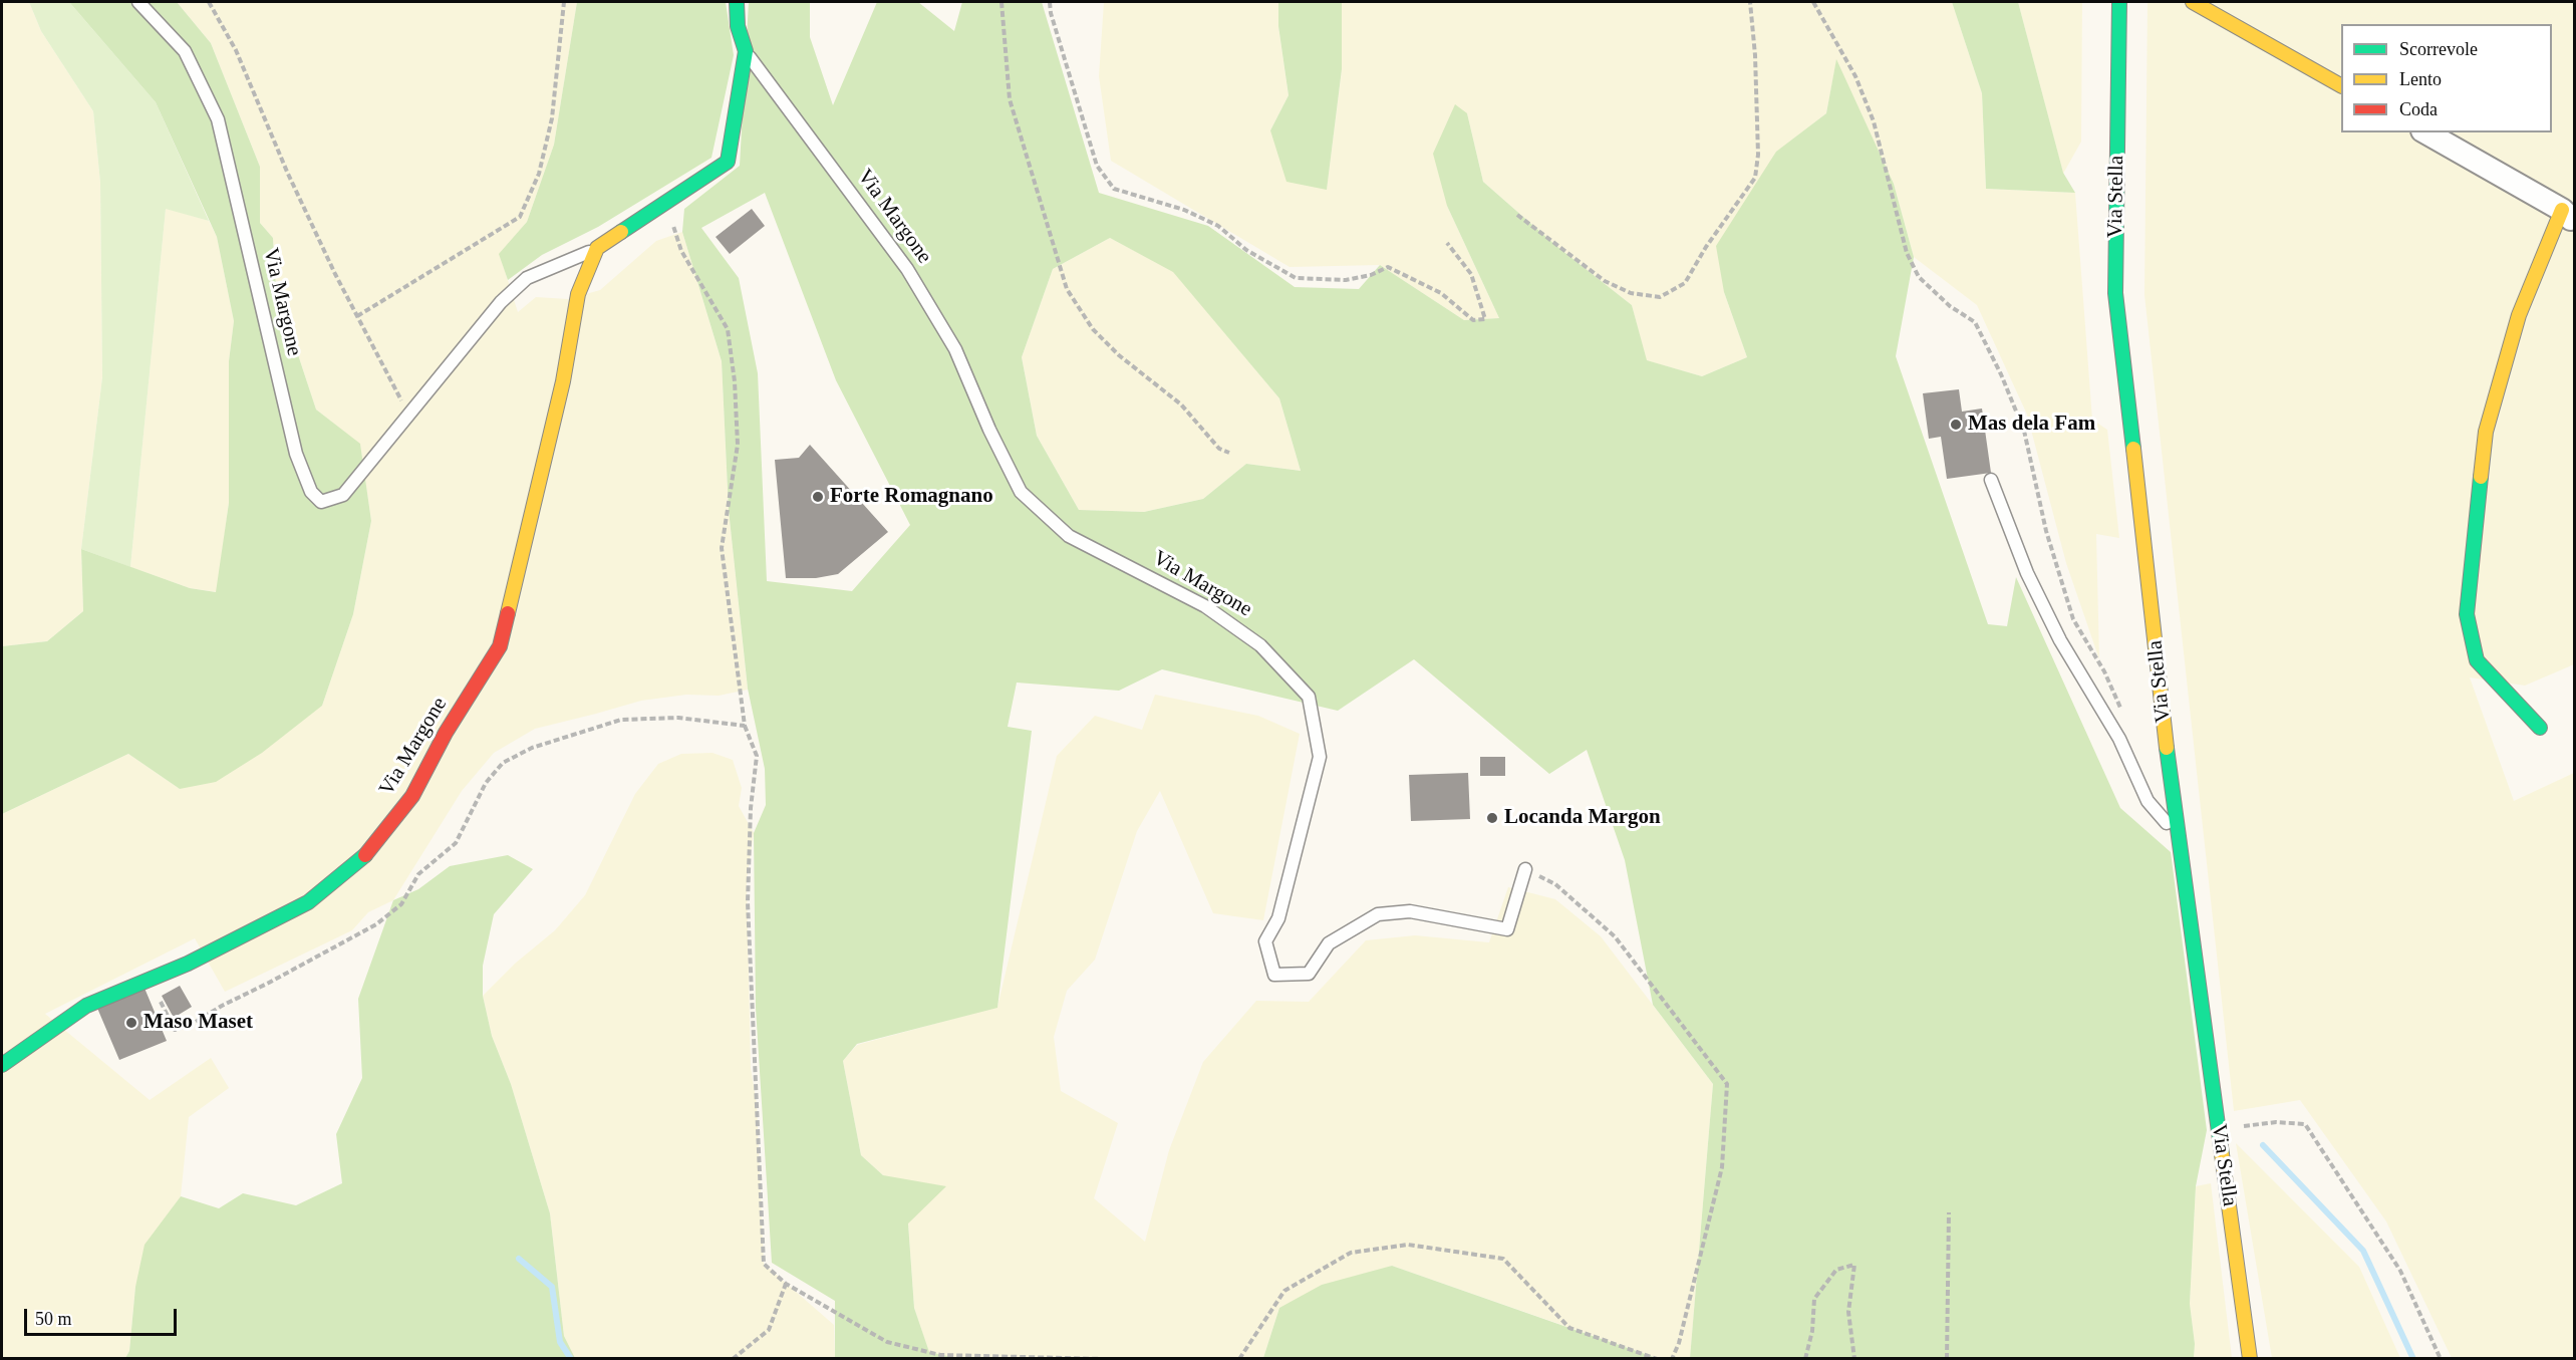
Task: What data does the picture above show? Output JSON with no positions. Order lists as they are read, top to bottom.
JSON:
{
  "streets": {
    "street": ["Via Stella", "Via Margone"]
  },
  "places": [
    "Mas dela Fam",
    "Forte Romagnano",
    "Locanda Margon",
    "Maso Maset"
  ],
  "legend": ["Scorrevole", "Lento", "Coda"],
  "scale_bar": "50 m"
}
